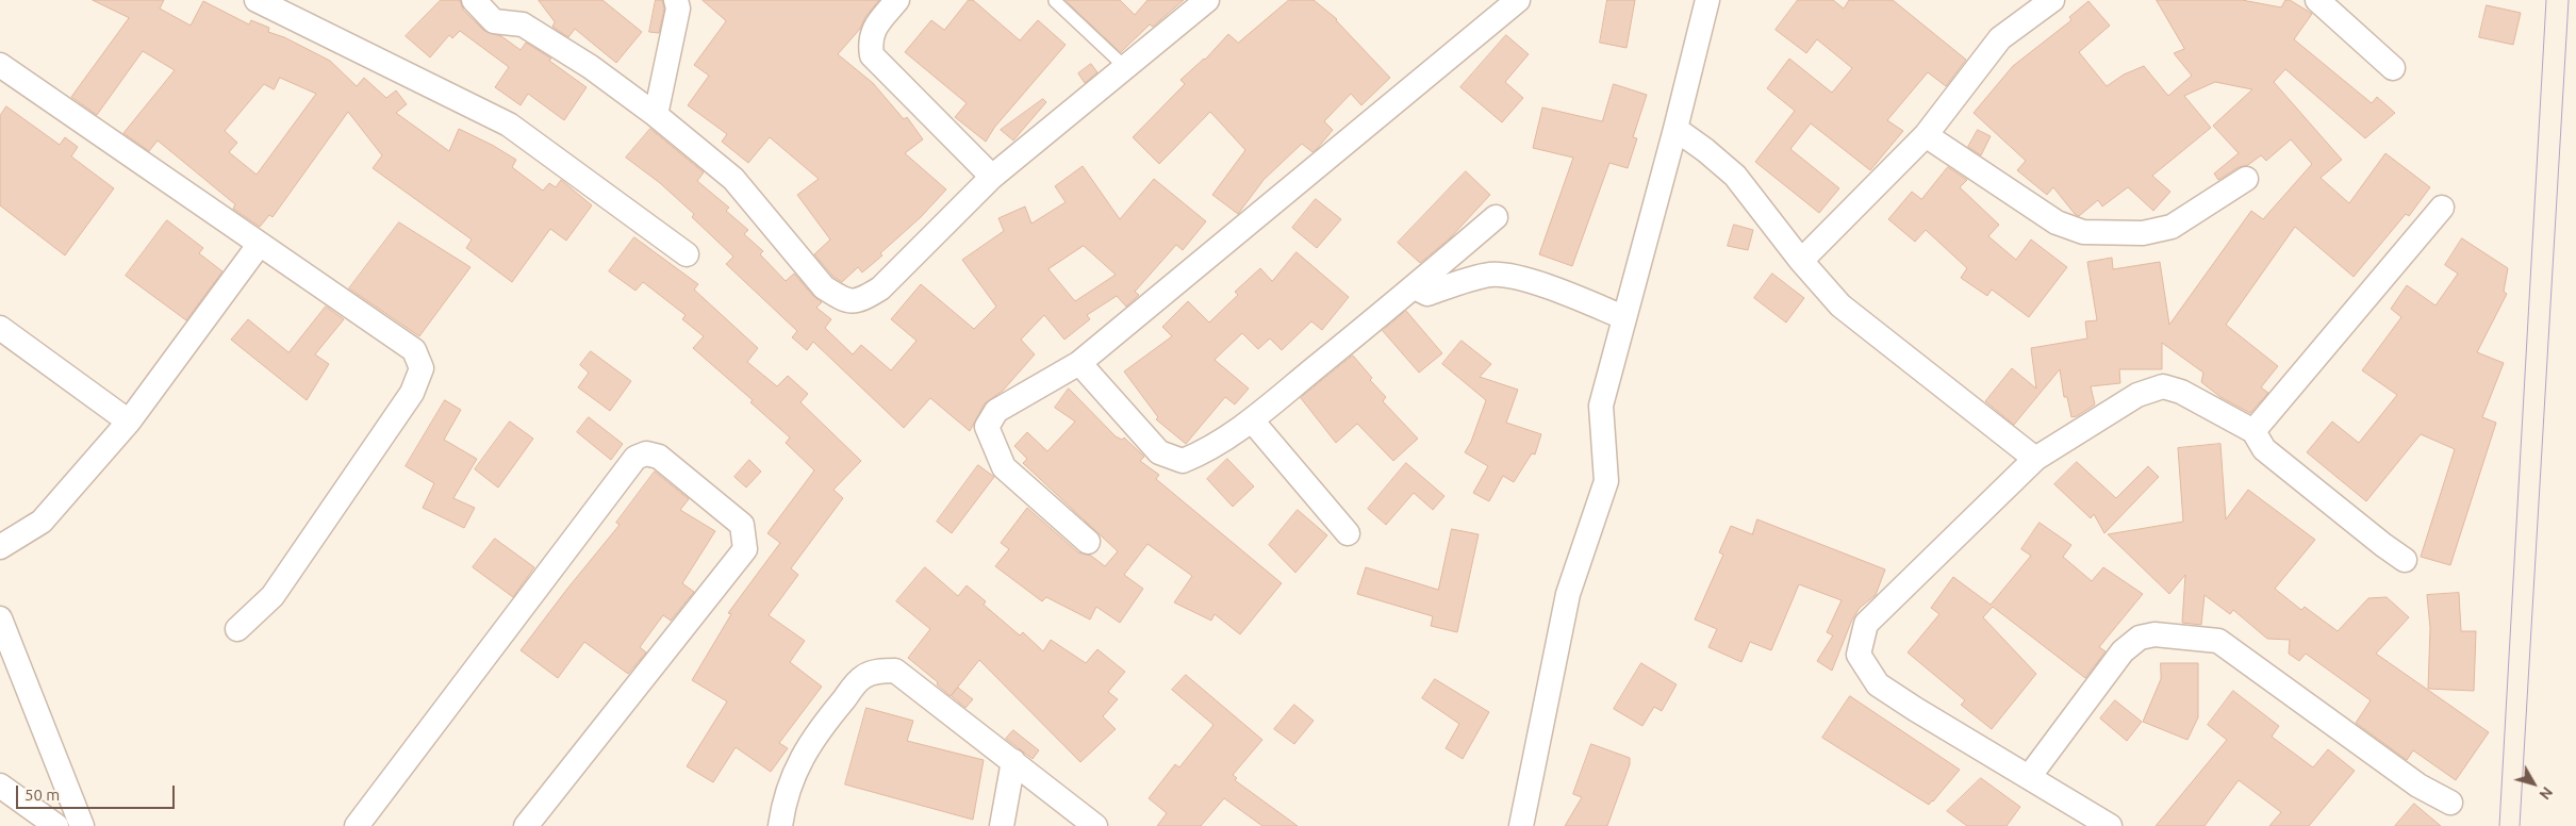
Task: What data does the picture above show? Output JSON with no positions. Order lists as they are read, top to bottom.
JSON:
{
  "scale_bar": "50 m",
  "north": "bottom right"
}
